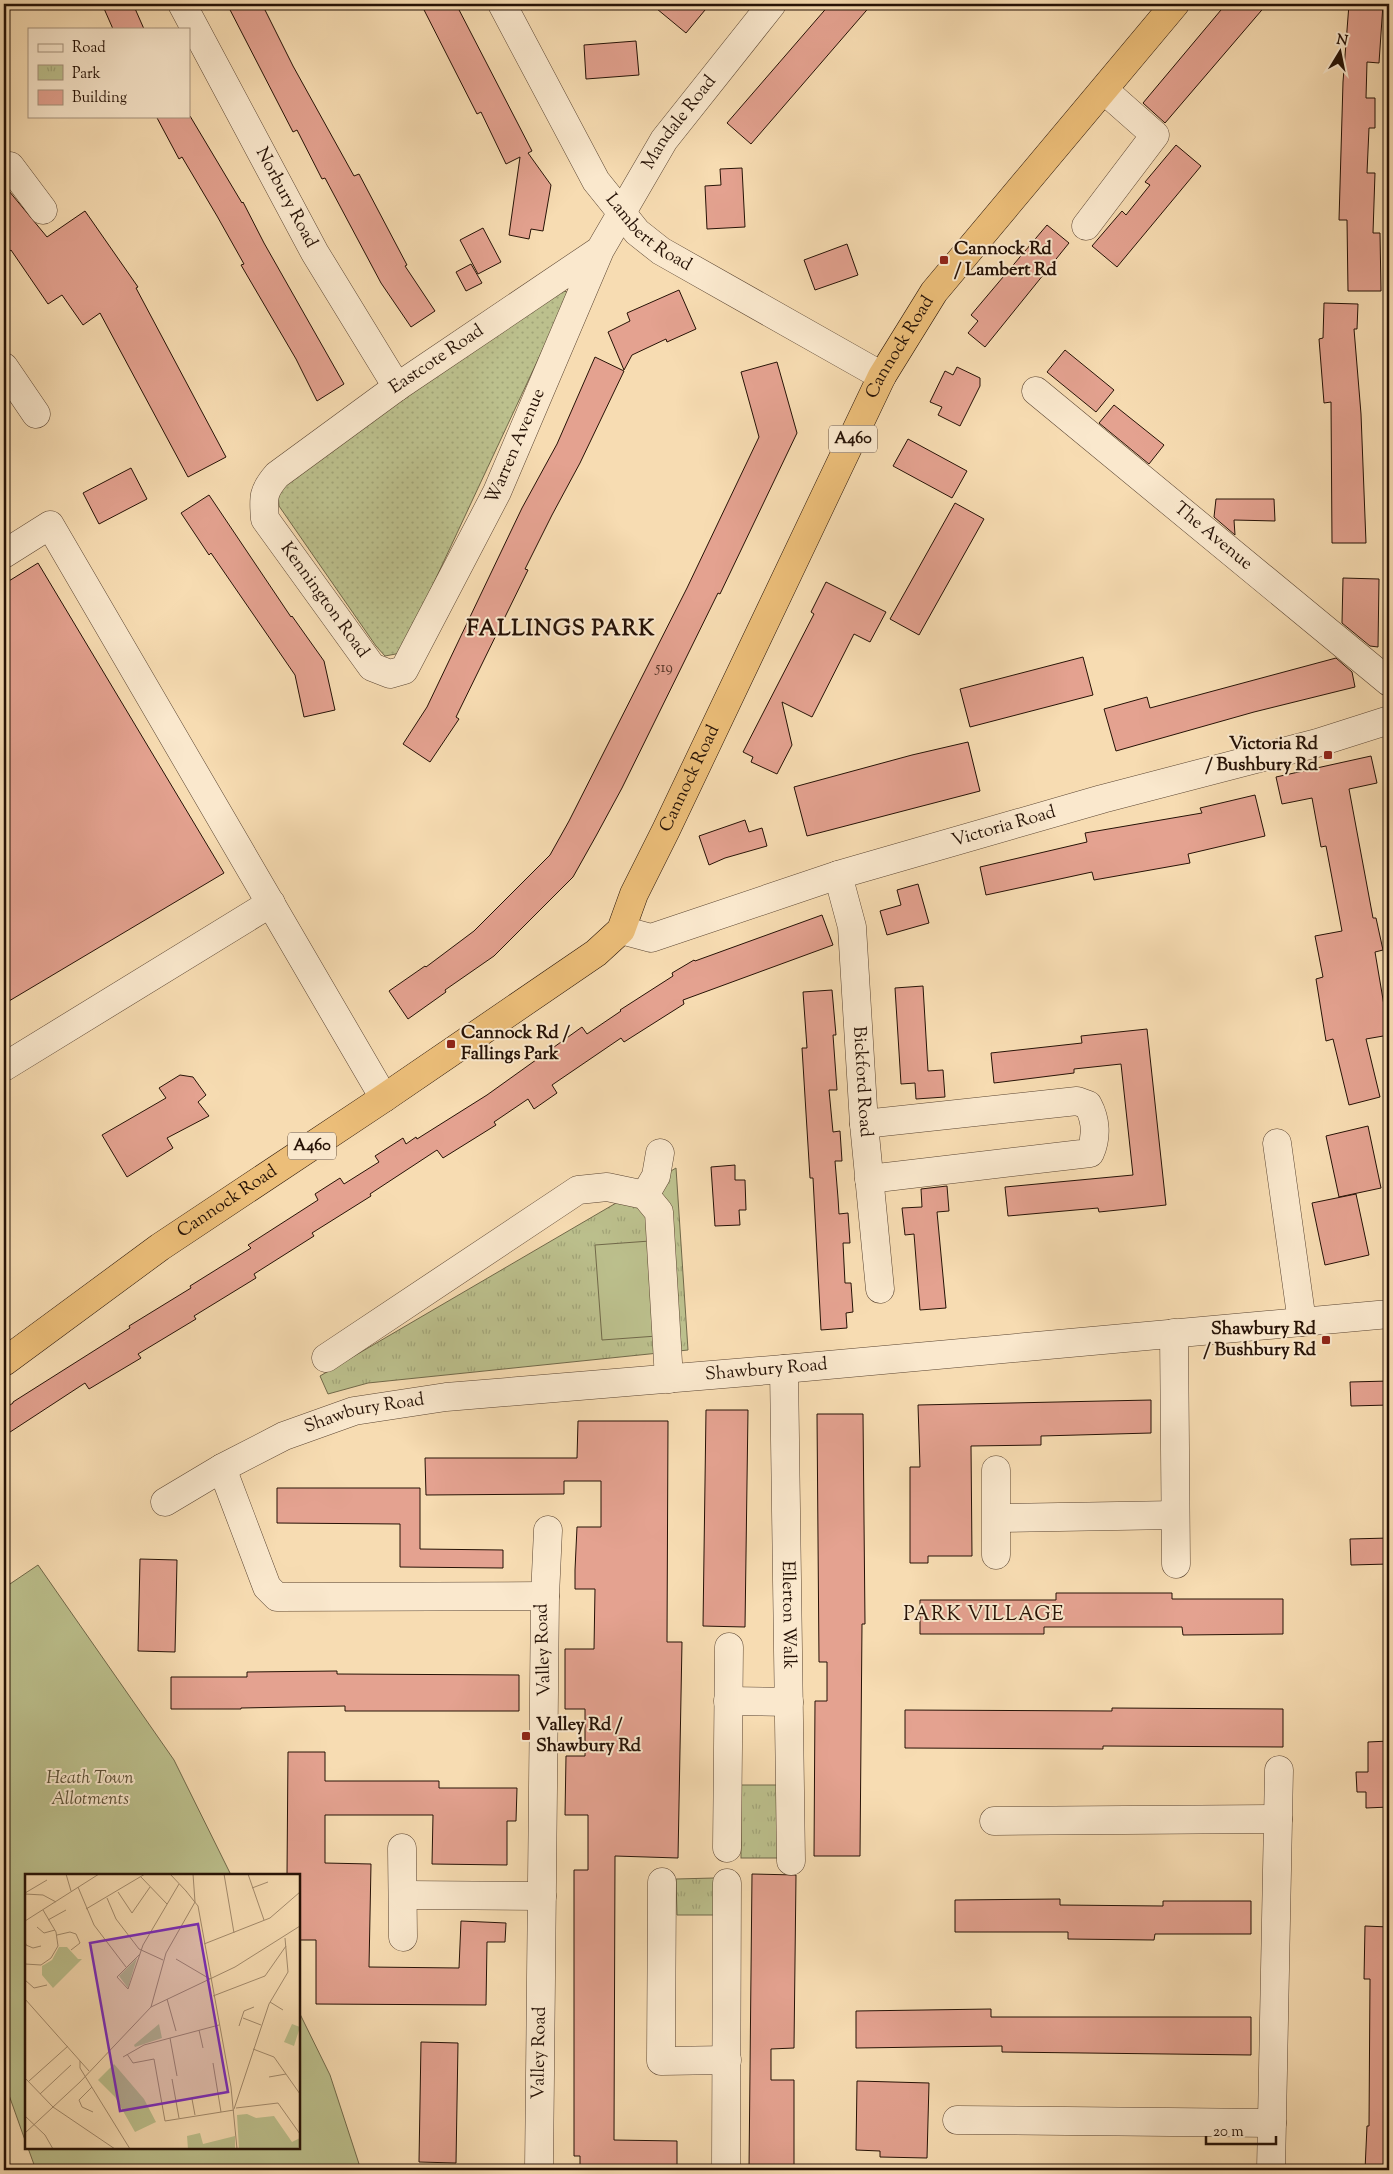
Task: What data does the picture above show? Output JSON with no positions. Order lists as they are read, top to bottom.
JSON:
{
  "streets": {
    "highway": ["Cannock Road", "A460"],
    "street": [
      "Mandale Road",
      "Norbury Road",
      "Lambert Road",
      "Eastcote Road",
      "Warren Avenue",
      "The Avenue",
      "Kennington Road",
      "Victoria Road",
      "Bickford Road",
      "Shawbury Road",
      "Ellerton Walk",
      "Valley Road"
    ]
  },
  "crossings": [
    ["Mandale Road", "Lambert Road"],
    ["Mandale Road", "Eastcote Road"],
    ["Mandale Road", "Warren Avenue"],
    ["Norbury Road", "Eastcote Road"],
    ["Lambert Road", "Cannock Road"],
    ["Cannock Road", "Victoria Road"],
    ["Eastcote Road", "Warren Avenue"],
    ["Eastcote Road", "Kennington Road"],
    ["Warren Avenue", "Kennington Road"],
    ["Victoria Road", "Bickford Road"],
    ["Shawbury Road", "Ellerton Walk"],
    ["Shawbury Road", "Valley Road"]
  ],
  "districts": ["FALLINGS PARK", "PARK VILLAGE"],
  "parks": ["Heath Town Allotments"],
  "places": {
    "transit": [
      "Cannock Rd / Lambert Rd",
      "Victoria Rd / Bushbury Rd",
      "Cannock Rd / Fallings Park",
      "Shawbury Rd / Bushbury Rd",
      "Valley Rd / Shawbury Rd"
    ]
  },
  "house_numbers": ["519"],
  "legend": ["Road", "Park", "Building"],
  "scale_bar": "20 m",
  "north": "top"
}
